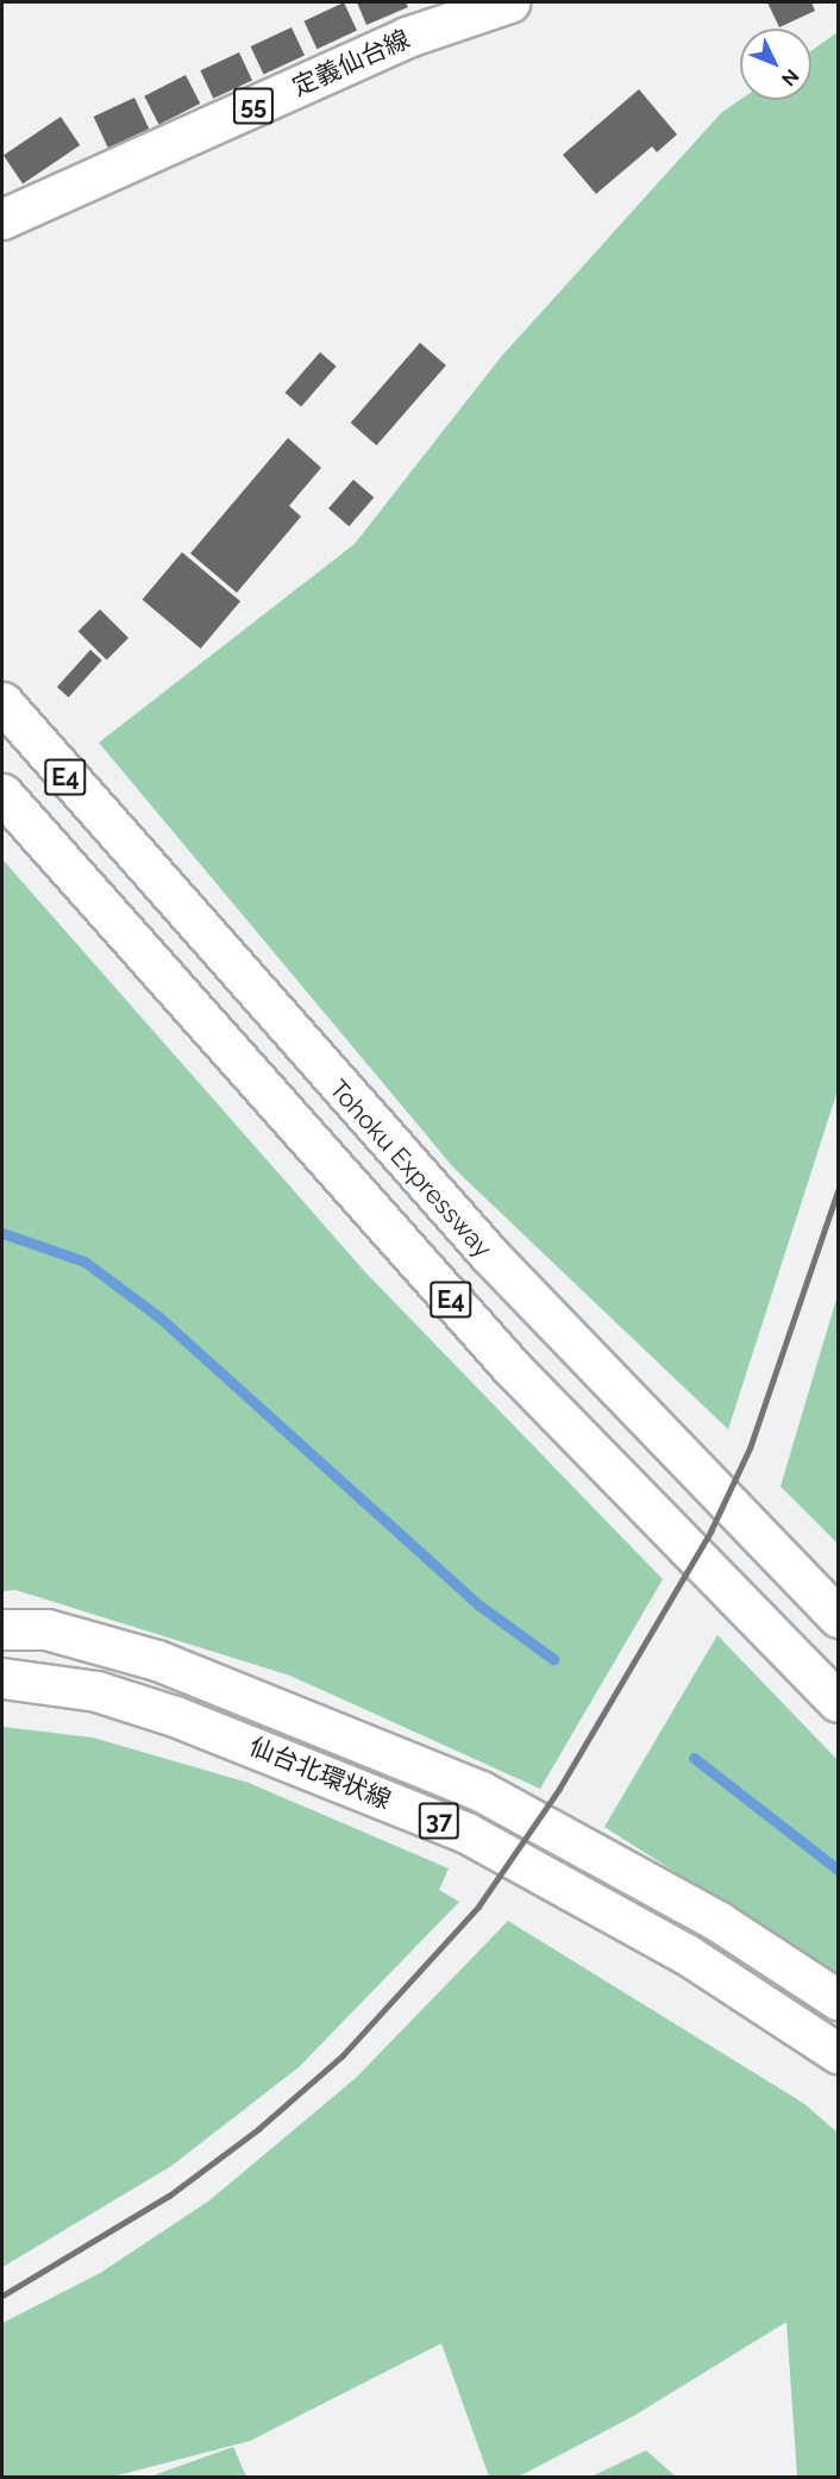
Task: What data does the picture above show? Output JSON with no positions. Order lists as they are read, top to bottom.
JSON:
{
  "streets": {
    "main road": [
      "定義仙台線",
      "55",
      "E4",
      "Tohoku Expressway",
      "仙台北環状線",
      "37"
    ]
  },
  "north": "bottom right"
}
